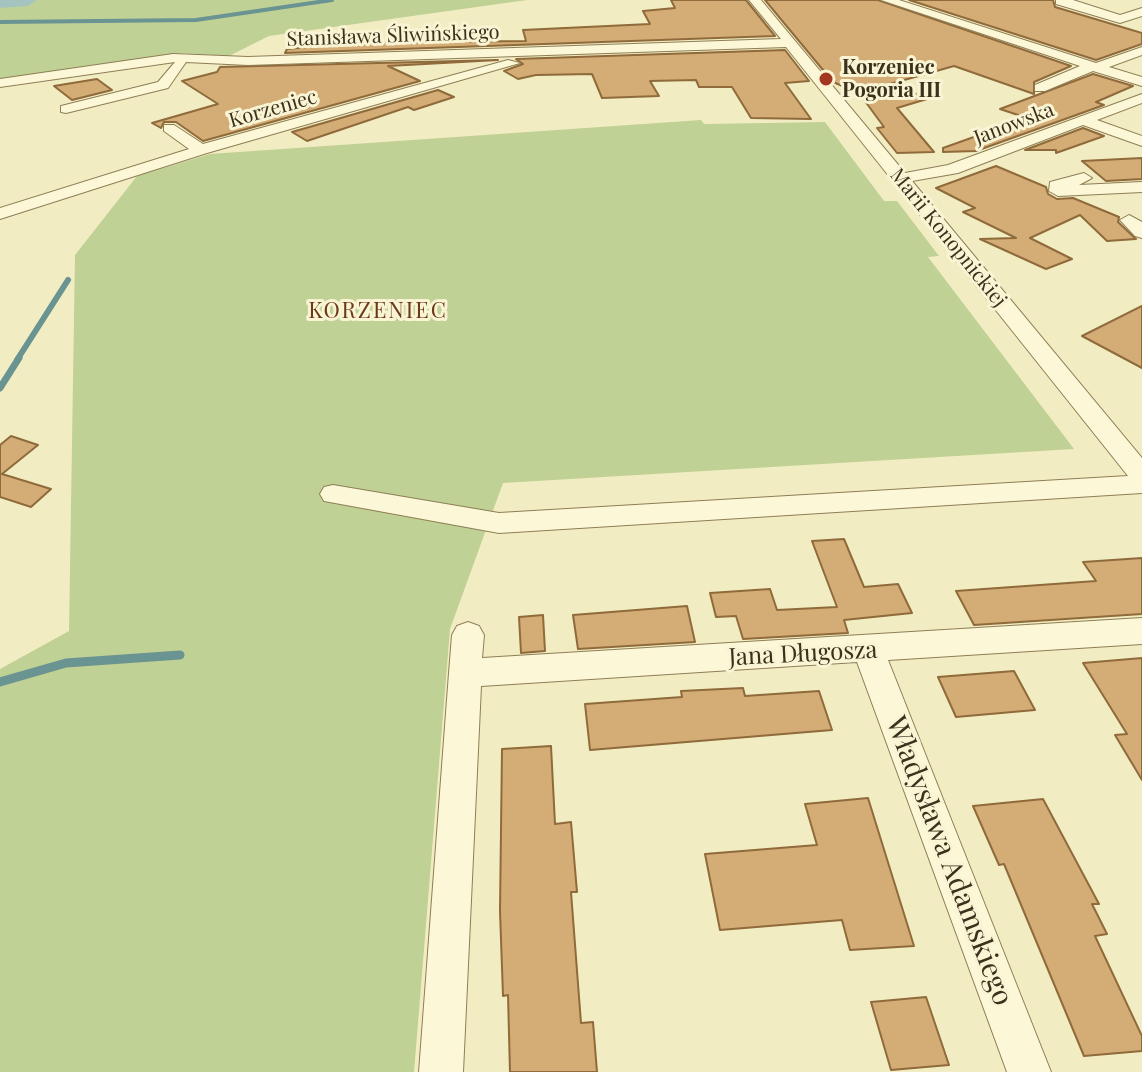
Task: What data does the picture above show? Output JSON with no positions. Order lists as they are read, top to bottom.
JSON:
{
  "streets": {
    "street": [
      "Stanisława Śliwińskiego",
      "Korzeniec",
      "Janowska",
      "Marii Konopnickiej",
      "Jana Długosza",
      "Władysława Adamskiego"
    ]
  },
  "crossings": [
    ["Stanisława Śliwińskiego", "Korzeniec"],
    ["Stanisława Śliwińskiego", "Marii Konopnickiej"],
    ["Janowska", "Marii Konopnickiej"],
    ["Jana Długosza", "Władysława Adamskiego"]
  ],
  "districts": ["KORZENIEC"],
  "places": ["Korzeniec Pogoria III"]
}
